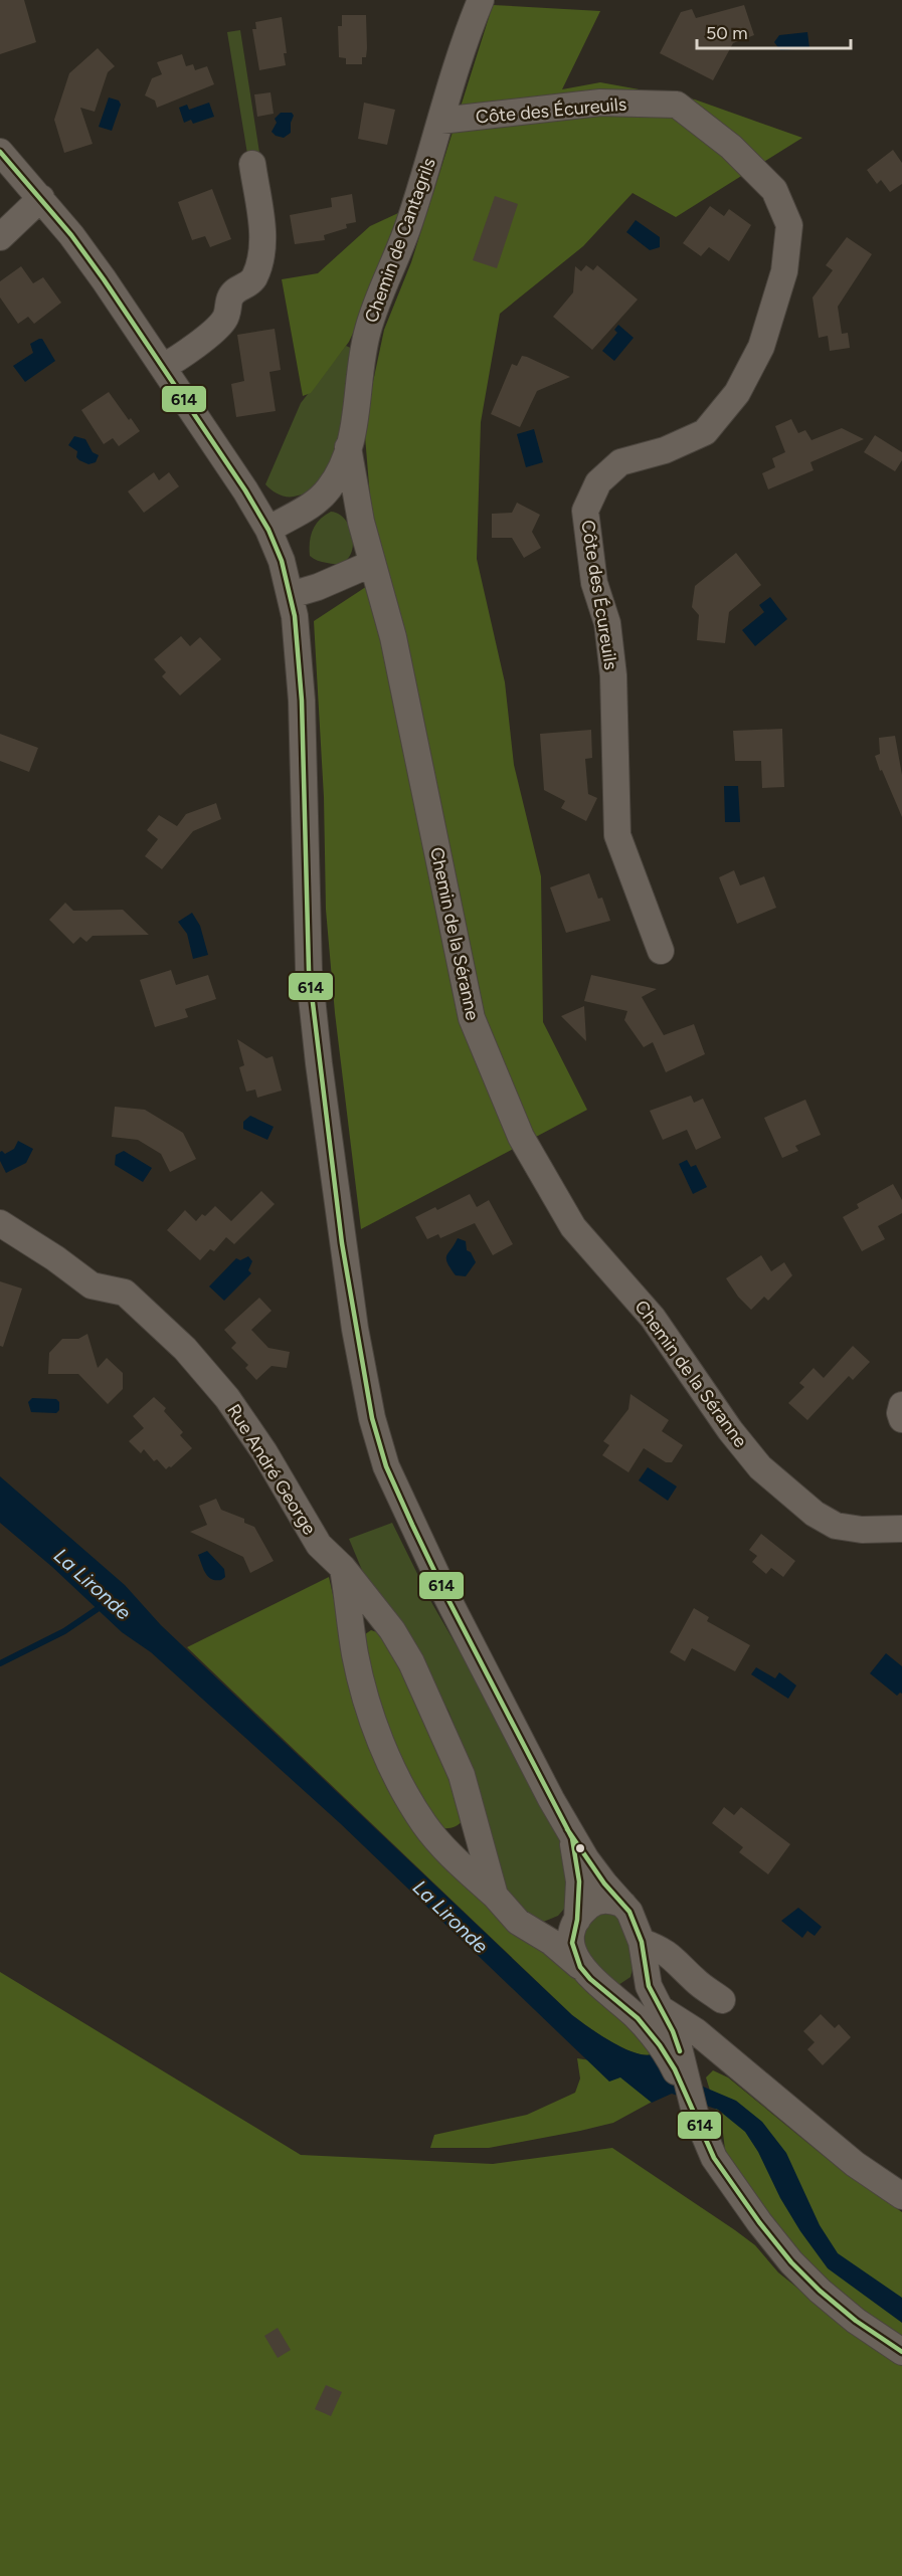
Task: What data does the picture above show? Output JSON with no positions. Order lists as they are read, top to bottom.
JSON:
{
  "streets": {
    "street": [
      "Côte des Écureuils",
      "Chemin de Cantagrils",
      "Chemin de la Séranne",
      "Rue André George"
    ]
  },
  "crossings": [
    ["Côte des Écureuils", "Chemin de Cantagrils"],
    ["Chemin de Cantagrils", "Chemin de la Séranne"]
  ],
  "water": ["La Lironde"],
  "lines": ["transit line 614"],
  "scale_bar": "50 m"
}
